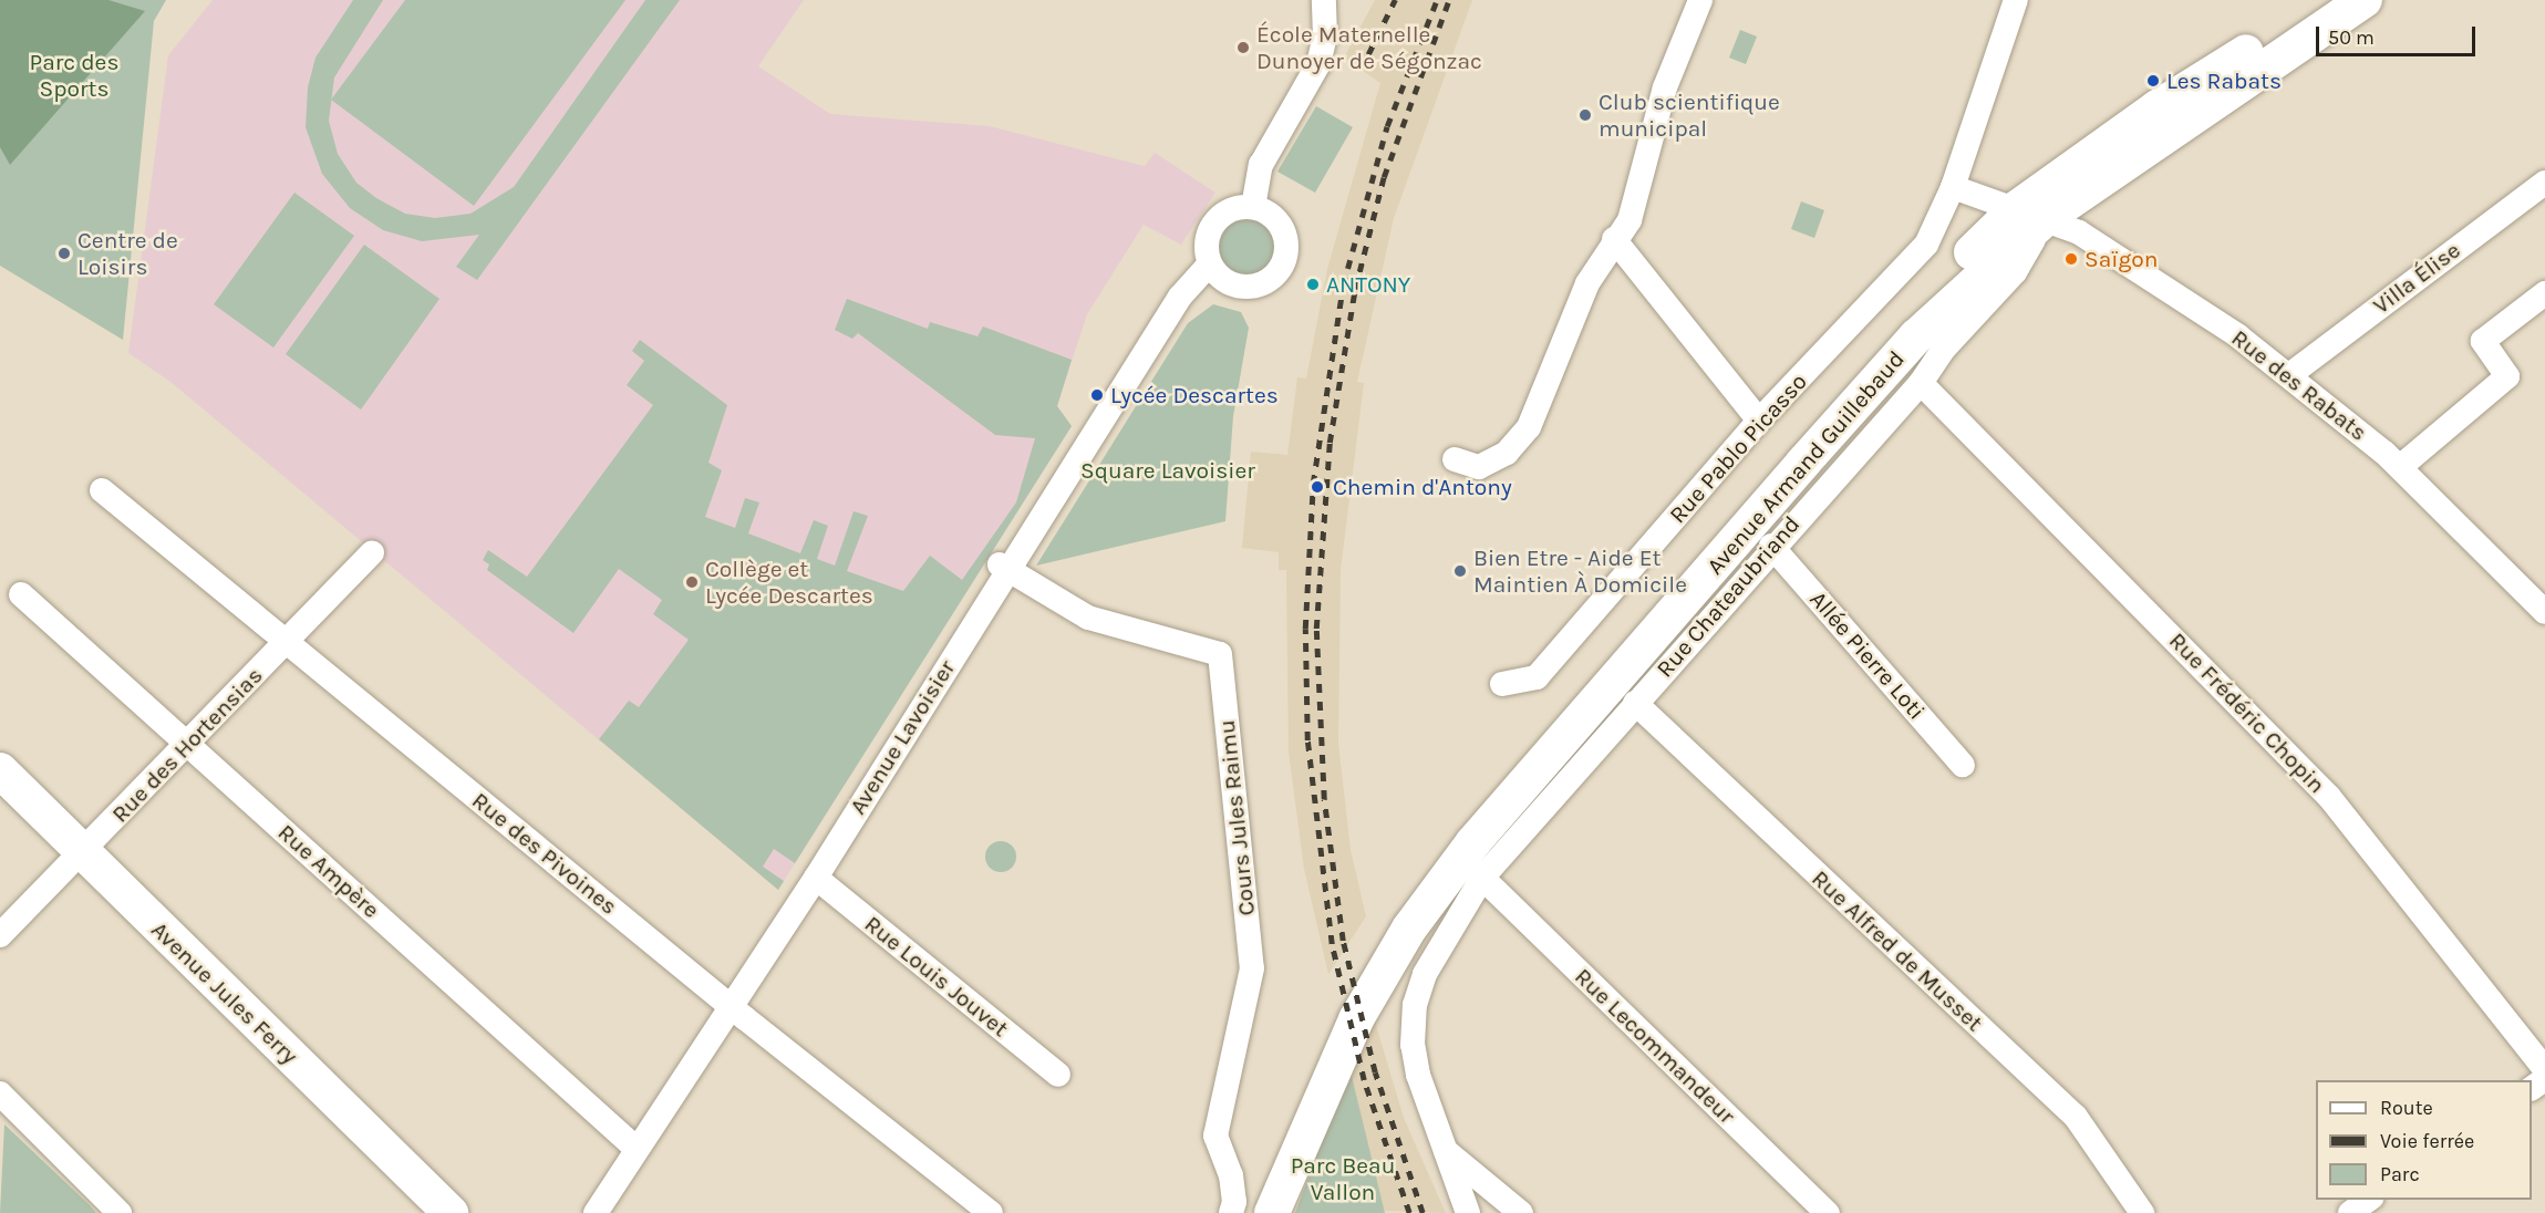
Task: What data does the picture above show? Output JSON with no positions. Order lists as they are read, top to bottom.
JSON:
{
  "streets": {
    "street": [
      "Villa Élise",
      "Rue des Rabats",
      "Rue Pablo Picasso",
      "Avenue Armand Guillebaud",
      "Rue Chateaubriand",
      "Allée Pierre Loti",
      "Rue Frédéric Chopin",
      "Avenue Lavoisier",
      "Rue des Hortensias",
      "Cours Jules Raimu",
      "Rue des Pivoines",
      "Rue Ampère",
      "Rue Alfred de Musset",
      "Rue Louis Jouvet",
      "Avenue Jules Ferry",
      "Rue Lecommandeur"
    ]
  },
  "crossings": [
    ["Villa Élise", "Rue des Rabats"],
    ["Rue des Rabats", "Rue Pablo Picasso"],
    ["Rue des Rabats", "Avenue Armand Guillebaud"],
    ["Rue des Rabats", "Rue Chateaubriand"],
    ["Avenue Armand Guillebaud", "Rue Chateaubriand"],
    ["Rue Chateaubriand", "Allée Pierre Loti"],
    ["Rue Chateaubriand", "Rue Frédéric Chopin"],
    ["Rue Chateaubriand", "Rue Alfred de Musset"],
    ["Rue Chateaubriand", "Rue Lecommandeur"],
    ["Avenue Lavoisier", "Cours Jules Raimu"],
    ["Avenue Lavoisier", "Rue des Pivoines"],
    ["Avenue Lavoisier", "Rue Ampère"],
    ["Avenue Lavoisier", "Rue Louis Jouvet"],
    ["Rue des Hortensias", "Rue des Pivoines"],
    ["Rue des Hortensias", "Rue Ampère"],
    ["Rue des Hortensias", "Avenue Jules Ferry"]
  ],
  "parks": ["Parc des Sports", "Square Lavoisier", "Parc Beau Vallon"],
  "places": [
    "École Maternelle Dunoyer de Ségonzac",
    "Les Rabats",
    "Club scientifique municipal",
    "Centre de Loisirs",
    "Saïgon",
    "ANTONY",
    "Lycée Descartes",
    "Chemin d'Antony",
    "Bien Etre - Aide Et Maintien À Domicile",
    "Collège et Lycée Descartes"
  ],
  "legend": ["Route", "Voie ferrée", "Parc"],
  "scale_bar": "50 m"
}
